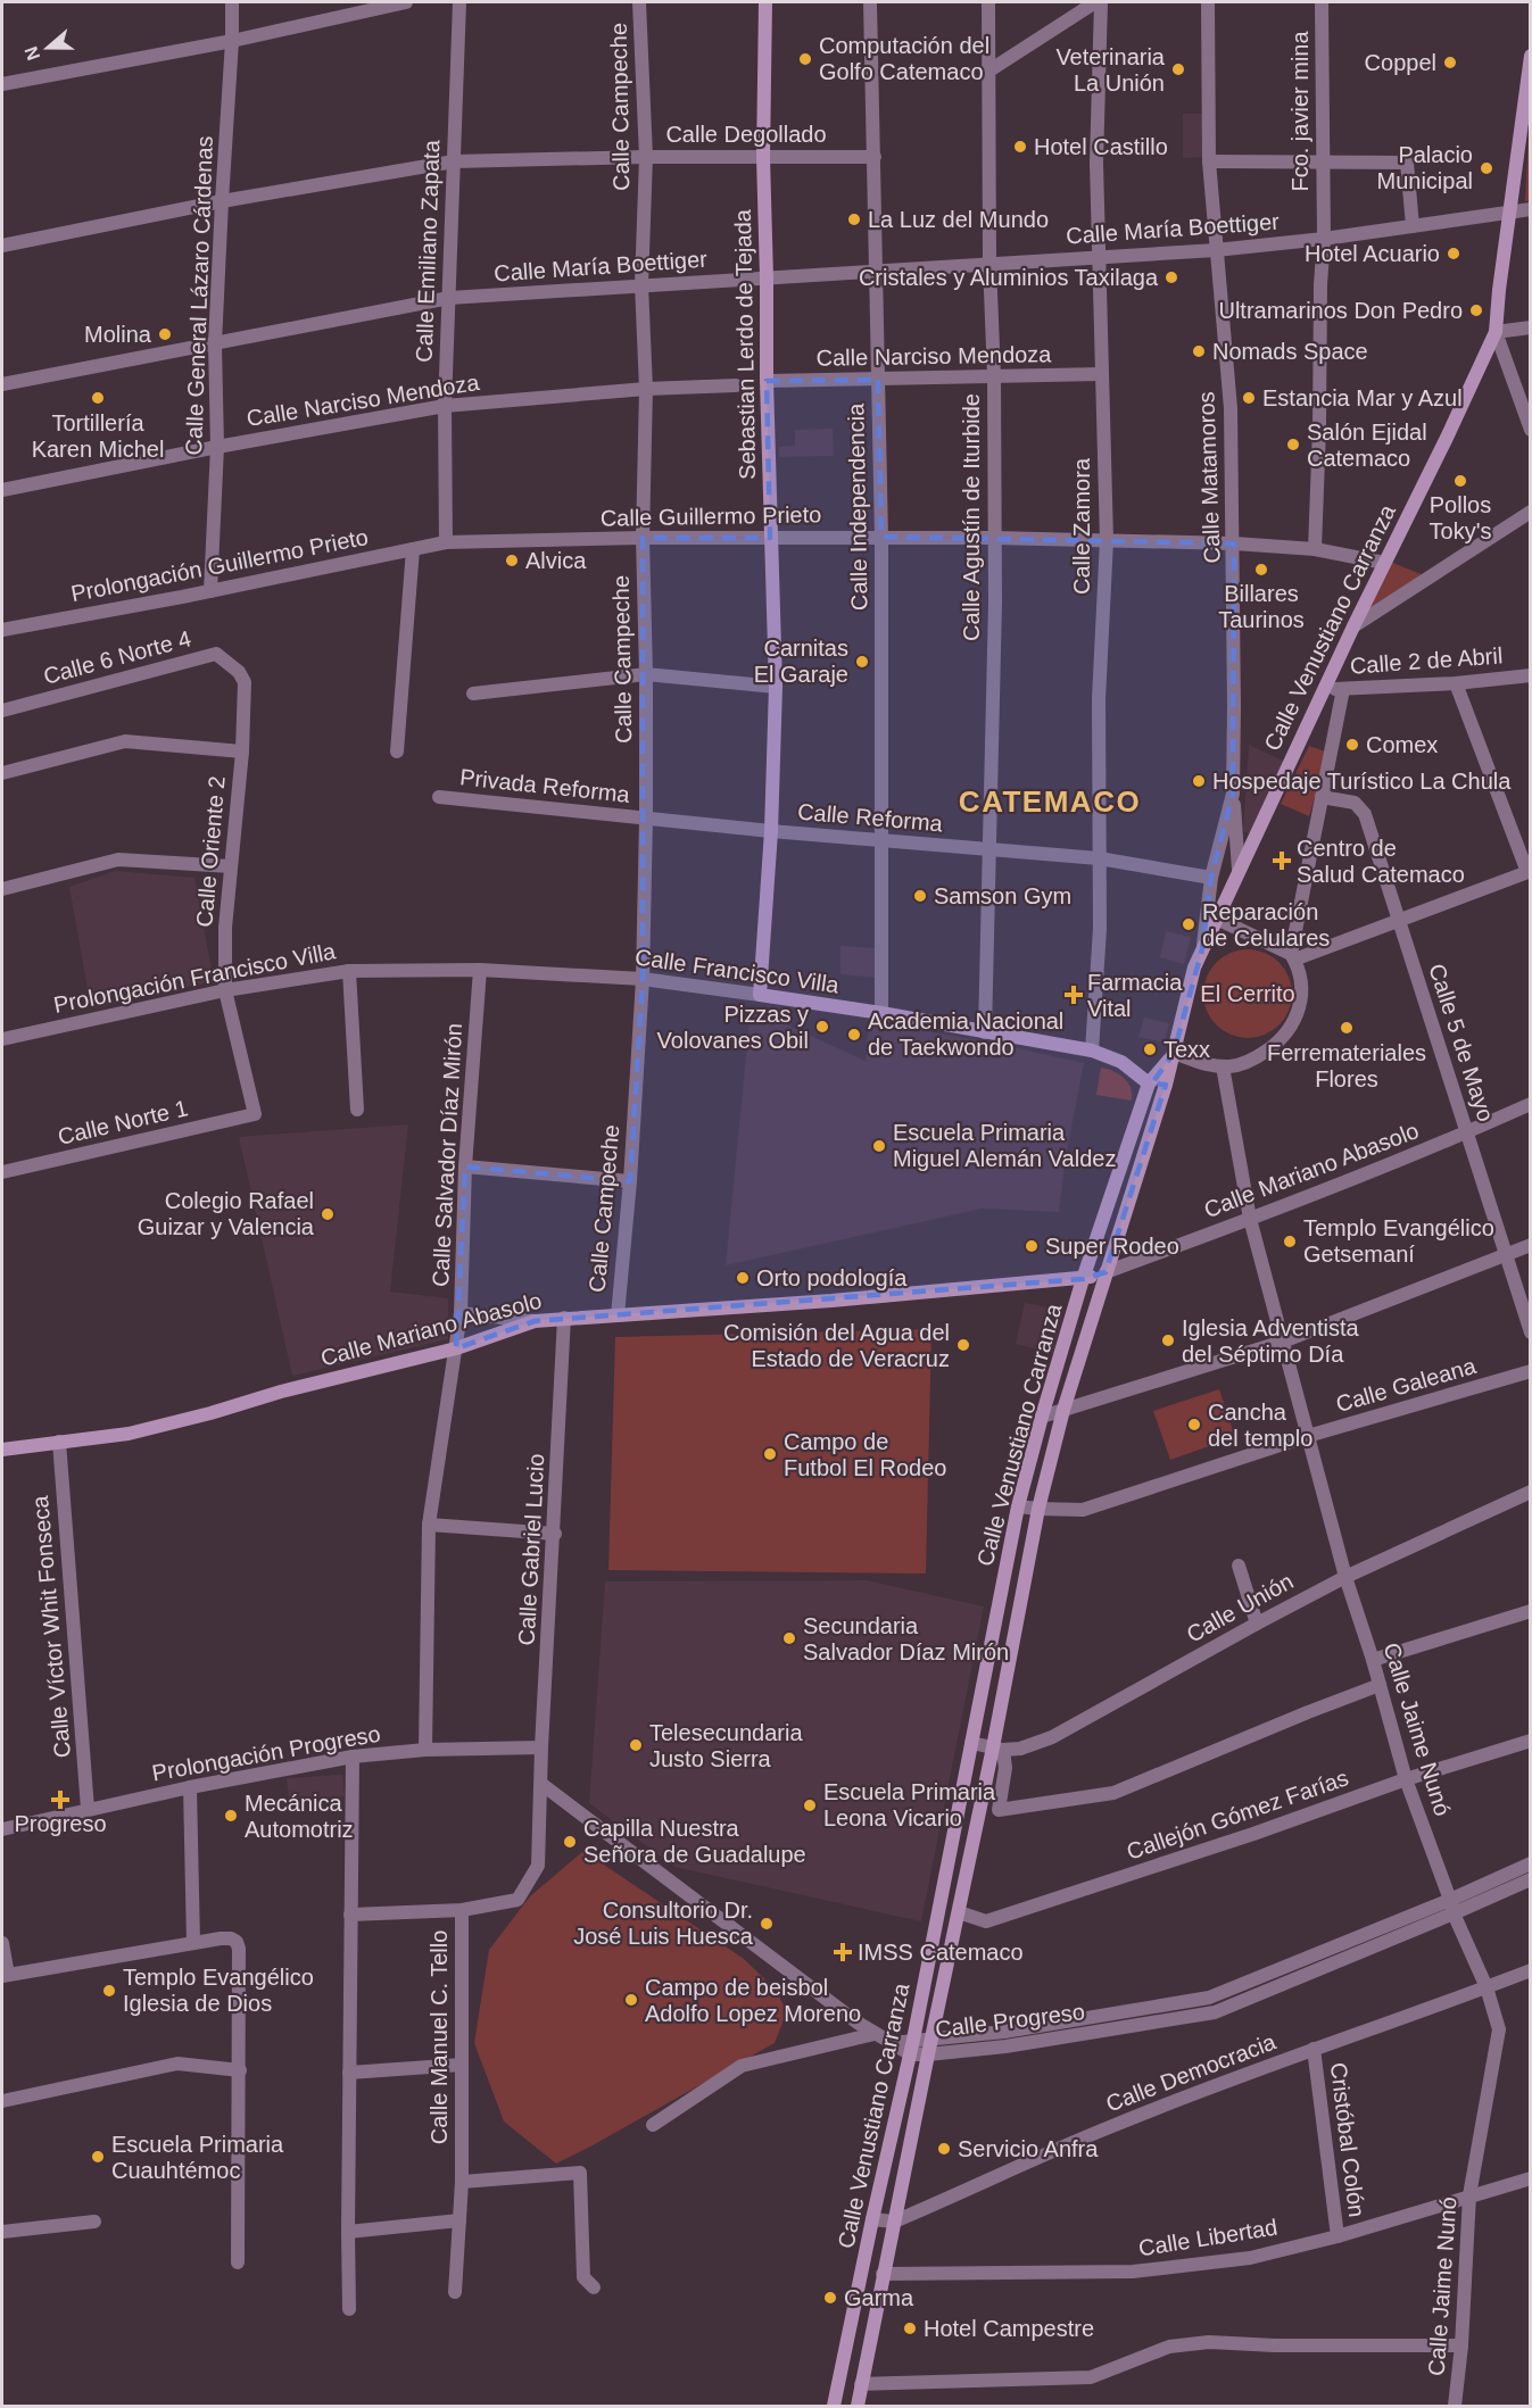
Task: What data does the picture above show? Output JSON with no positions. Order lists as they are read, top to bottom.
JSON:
{
  "streets": {
    "main road": [
      "Sebastian Lerdo de Tejada",
      "Calle Venustiano Carranza",
      "Calle Francisco Villa",
      "Calle Mariano Abasolo"
    ],
    "street": [
      "Calle Campeche",
      "Fco. javier mina",
      "Calle Degollado",
      "Calle María Boettiger",
      "Calle Emiliano Zapata",
      "Calle General Lázaro Cárdenas",
      "Calle Narciso Mendoza",
      "Calle Matamoros",
      "Calle Independencia",
      "Calle Guillermo Prieto",
      "Calle Agustín de Iturbide",
      "Calle Zamora",
      "Prolongación Guillermo Prieto",
      "Calle 6 Norte 4",
      "Calle 2 de Abril",
      "Privada Reforma",
      "Calle Reforma",
      "Calle Oriente 2",
      "Prolongación Francisco Villa",
      "Calle 5 de Mayo",
      "Calle Norte 1",
      "Calle Salvador Díaz Mirón",
      "Calle Galeana",
      "Calle Gabriel Lucio",
      "Calle Unión",
      "Calle Víctor Whit Fonseca",
      "Calle Jaime Nunó",
      "Prolongación Progreso",
      "Callejón Gómez Farías",
      "Calle Progreso",
      "Calle Manuel C. Tello",
      "Calle Democracia",
      "Cristóbal Colón",
      "Calle Libertad"
    ]
  },
  "crossings": [
    ["Calle Campeche", "Calle Degollado"],
    ["Calle Campeche", "Calle María Boettiger"],
    ["Calle Campeche", "Calle Narciso Mendoza"],
    ["Calle Campeche", "Calle Guillermo Prieto"],
    ["Calle Campeche", "Privada Reforma"],
    ["Calle Campeche", "Calle Reforma"],
    ["Calle Campeche", "Calle Francisco Villa"],
    ["Calle Campeche", "Calle Mariano Abasolo"],
    ["Fco. javier mina", "Calle María Boettiger"],
    ["Fco. javier mina", "Calle Guillermo Prieto"],
    ["Calle Degollado", "Calle Emiliano Zapata"],
    ["Calle Degollado", "Calle General Lázaro Cárdenas"],
    ["Calle Degollado", "Sebastian Lerdo de Tejada"],
    ["Calle Degollado", "Calle Independencia"],
    ["Calle María Boettiger", "Calle Emiliano Zapata"],
    ["Calle María Boettiger", "Calle General Lázaro Cárdenas"],
    ["Calle María Boettiger", "Sebastian Lerdo de Tejada"],
    ["Calle María Boettiger", "Calle Matamoros"],
    ["Calle María Boettiger", "Calle Independencia"],
    ["Calle María Boettiger", "Calle Agustín de Iturbide"],
    ["Calle María Boettiger", "Calle Zamora"],
    ["Calle María Boettiger", "Calle Venustiano Carranza"],
    ["Calle Emiliano Zapata", "Calle Narciso Mendoza"],
    ["Calle Emiliano Zapata", "Calle Guillermo Prieto"],
    ["Calle Emiliano Zapata", "Prolongación Guillermo Prieto"],
    ["Calle General Lázaro Cárdenas", "Calle Narciso Mendoza"],
    ["Calle General Lázaro Cárdenas", "Prolongación Guillermo Prieto"],
    ["Sebastian Lerdo de Tejada", "Calle Narciso Mendoza"],
    ["Sebastian Lerdo de Tejada", "Calle Guillermo Prieto"],
    ["Calle Narciso Mendoza", "Calle Independencia"],
    ["Calle Narciso Mendoza", "Calle Agustín de Iturbide"],
    ["Calle Narciso Mendoza", "Calle Zamora"],
    ["Calle Matamoros", "Calle Guillermo Prieto"],
    ["Calle Matamoros", "Calle Venustiano Carranza"],
    ["Calle Matamoros", "Calle Reforma"],
    ["Calle Independencia", "Calle Guillermo Prieto"],
    ["Calle Independencia", "Calle Reforma"],
    ["Calle Independencia", "Calle Francisco Villa"],
    ["Calle Guillermo Prieto", "Calle Agustín de Iturbide"],
    ["Calle Guillermo Prieto", "Calle Zamora"],
    ["Calle Guillermo Prieto", "Prolongación Guillermo Prieto"],
    ["Calle Guillermo Prieto", "Calle Venustiano Carranza"],
    ["Calle Agustín de Iturbide", "Calle Reforma"],
    ["Calle Agustín de Iturbide", "Calle Francisco Villa"],
    ["Calle Zamora", "Calle Reforma"],
    ["Calle Zamora", "Calle Francisco Villa"],
    ["Calle Venustiano Carranza", "Calle 2 de Abril"],
    ["Calle Venustiano Carranza", "Calle Francisco Villa"],
    ["Calle Venustiano Carranza", "Calle Mariano Abasolo"],
    ["Calle Venustiano Carranza", "Calle Galeana"],
    ["Calle Venustiano Carranza", "Calle Unión"],
    ["Calle Venustiano Carranza", "Callejón Gómez Farías"],
    ["Calle Venustiano Carranza", "Calle Progreso"],
    ["Calle Venustiano Carranza", "Calle Democracia"],
    ["Calle Venustiano Carranza", "Calle Libertad"],
    ["Calle 6 Norte 4", "Calle Oriente 2"],
    ["Privada Reforma", "Calle Reforma"],
    ["Calle Oriente 2", "Prolongación Francisco Villa"],
    ["Calle Oriente 2", "Calle Norte 1"],
    ["Calle Francisco Villa", "Prolongación Francisco Villa"],
    ["Calle Francisco Villa", "Calle Salvador Díaz Mirón"],
    ["Prolongación Francisco Villa", "Calle Salvador Díaz Mirón"],
    ["Calle 5 de Mayo", "Calle Mariano Abasolo"],
    ["Calle Salvador Díaz Mirón", "Calle Mariano Abasolo"],
    ["Calle Salvador Díaz Mirón", "Prolongación Progreso"],
    ["Calle Mariano Abasolo", "Calle Gabriel Lucio"],
    ["Calle Mariano Abasolo", "Calle Víctor Whit Fonseca"],
    ["Calle Mariano Abasolo", "Calle Jaime Nunó"],
    ["Calle Galeana", "Calle Jaime Nunó"],
    ["Calle Gabriel Lucio", "Prolongación Progreso"],
    ["Calle Gabriel Lucio", "Calle Manuel C. Tello"],
    ["Calle Unión", "Calle Jaime Nunó"],
    ["Calle Víctor Whit Fonseca", "Prolongación Progreso"],
    ["Calle Jaime Nunó", "Callejón Gómez Farías"],
    ["Calle Jaime Nunó", "Calle Progreso"],
    ["Calle Jaime Nunó", "Calle Democracia"],
    ["Calle Jaime Nunó", "Calle Libertad"],
    ["Calle Democracia", "Cristóbal Colón"],
    ["Cristóbal Colón", "Calle Libertad"]
  ],
  "districts": ["CATEMACO"],
  "parks": ["El Cerrito"],
  "places": {
    "other": [
      "Computación del Golfo Catemaco",
      "Coppel",
      "Veterinaria La Unión",
      "Hotel Castillo",
      "Palacio Municipal",
      "La Luz del Mundo",
      "Hotel Acuario",
      "Cristales y Aluminios Taxilaga",
      "Ultramarinos Don Pedro",
      "Molina",
      "Nomads Space",
      "Tortillería Karen Michel",
      "Estancia Mar y Azul",
      "Salón Ejidal Catemaco",
      "Pollos Toky's",
      "Alvica",
      "Billares Taurinos",
      "Carnitas El Garaje",
      "Comex",
      "Hospedaje Turístico La Chula",
      "Samson Gym",
      "Reparación de Celulares",
      "Pizzas y Volovanes Obil",
      "Ferremateriales Flores",
      "Academia Nacional de Taekwondo",
      "Texx",
      "Escuela Primaria Miguel Alemán Valdez",
      "Colegio Rafael Guizar y Valencia",
      "Templo Evangélico Getsemaní",
      "Super Rodeo",
      "Orto podología",
      "Iglesia Adventista del Séptimo Día",
      "Comisión del Agua del Estado de Veracruz",
      "Cancha del templo",
      "Campo de Futbol El Rodeo",
      "Secundaria Salvador Díaz Mirón",
      "Telesecundaria Justo Sierra",
      "Escuela Primaria Leona Vicario",
      "Mecánica Automotriz",
      "Capilla Nuestra Señora de Guadalupe",
      "Consultorio Dr. José Luis Huesca",
      "Templo Evangélico Iglesia de Dios",
      "Campo de beisbol Adolfo Lopez Moreno",
      "Servicio Anfra",
      "Escuela Primaria Cuauhtémoc",
      "Garma",
      "Hotel Campestre"
    ],
    "health": [
      "Centro de Salud Catemaco",
      "Farmacia Vital",
      "Progreso",
      "IMSS Catemaco"
    ]
  },
  "north": "left"
}
